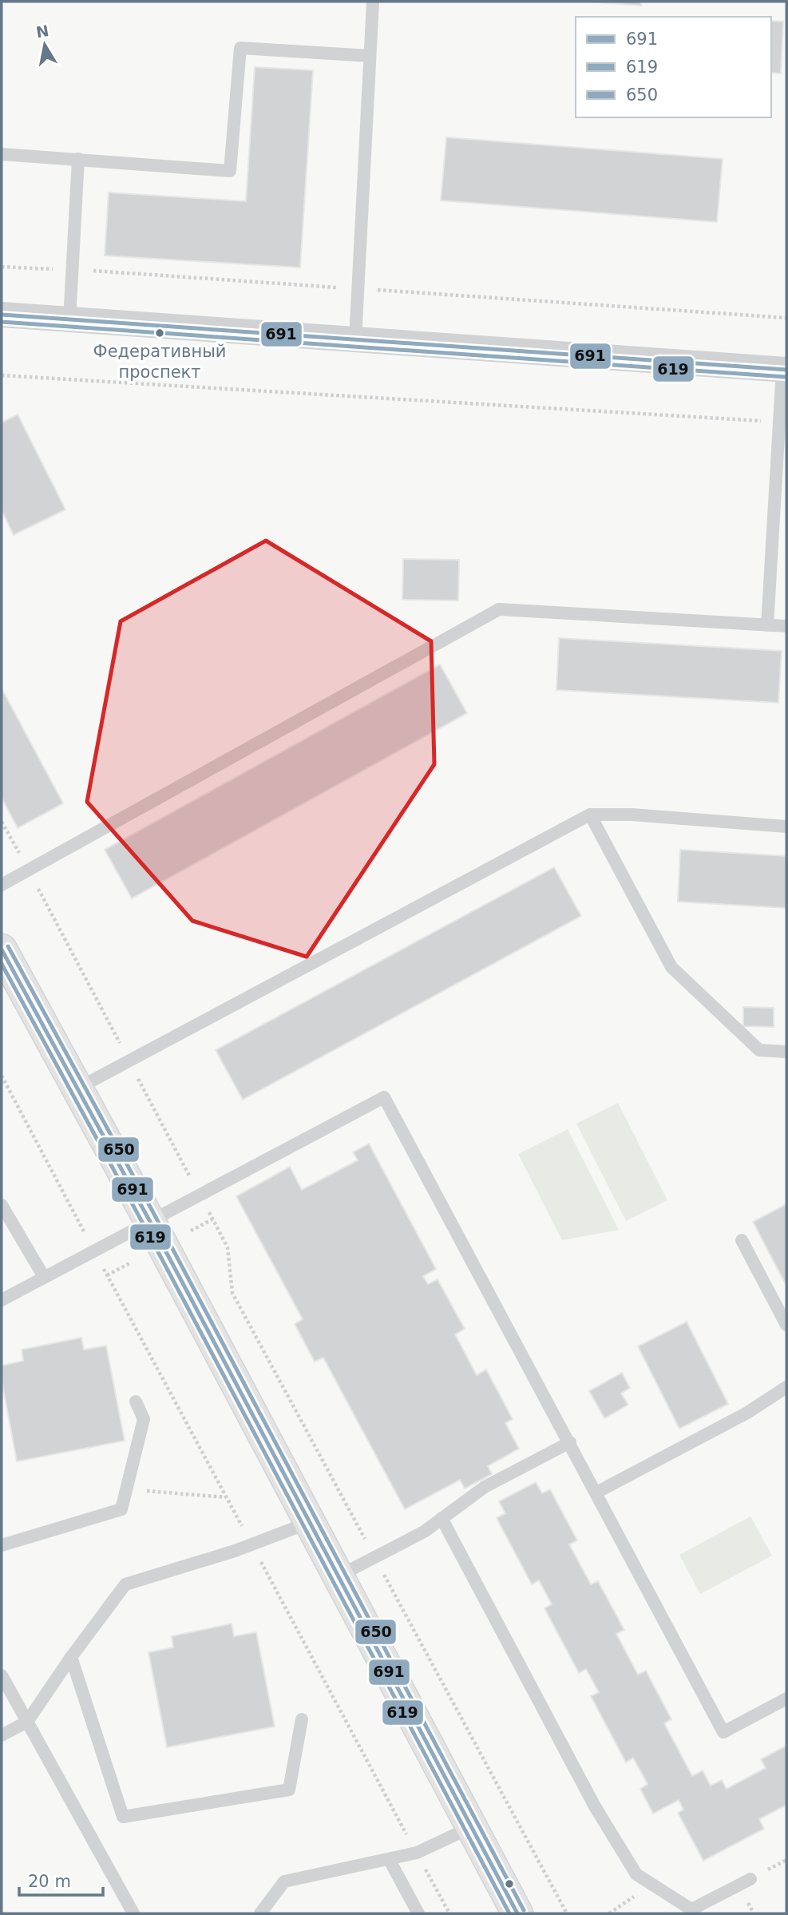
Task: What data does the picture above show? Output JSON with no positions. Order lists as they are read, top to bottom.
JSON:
{
  "places": ["Федеративный проспект"],
  "lines": ["transit line 691", "transit line 619", "transit line 650"],
  "legend": ["691", "619", "650"],
  "scale_bar": "20 m",
  "north": "top"
}
